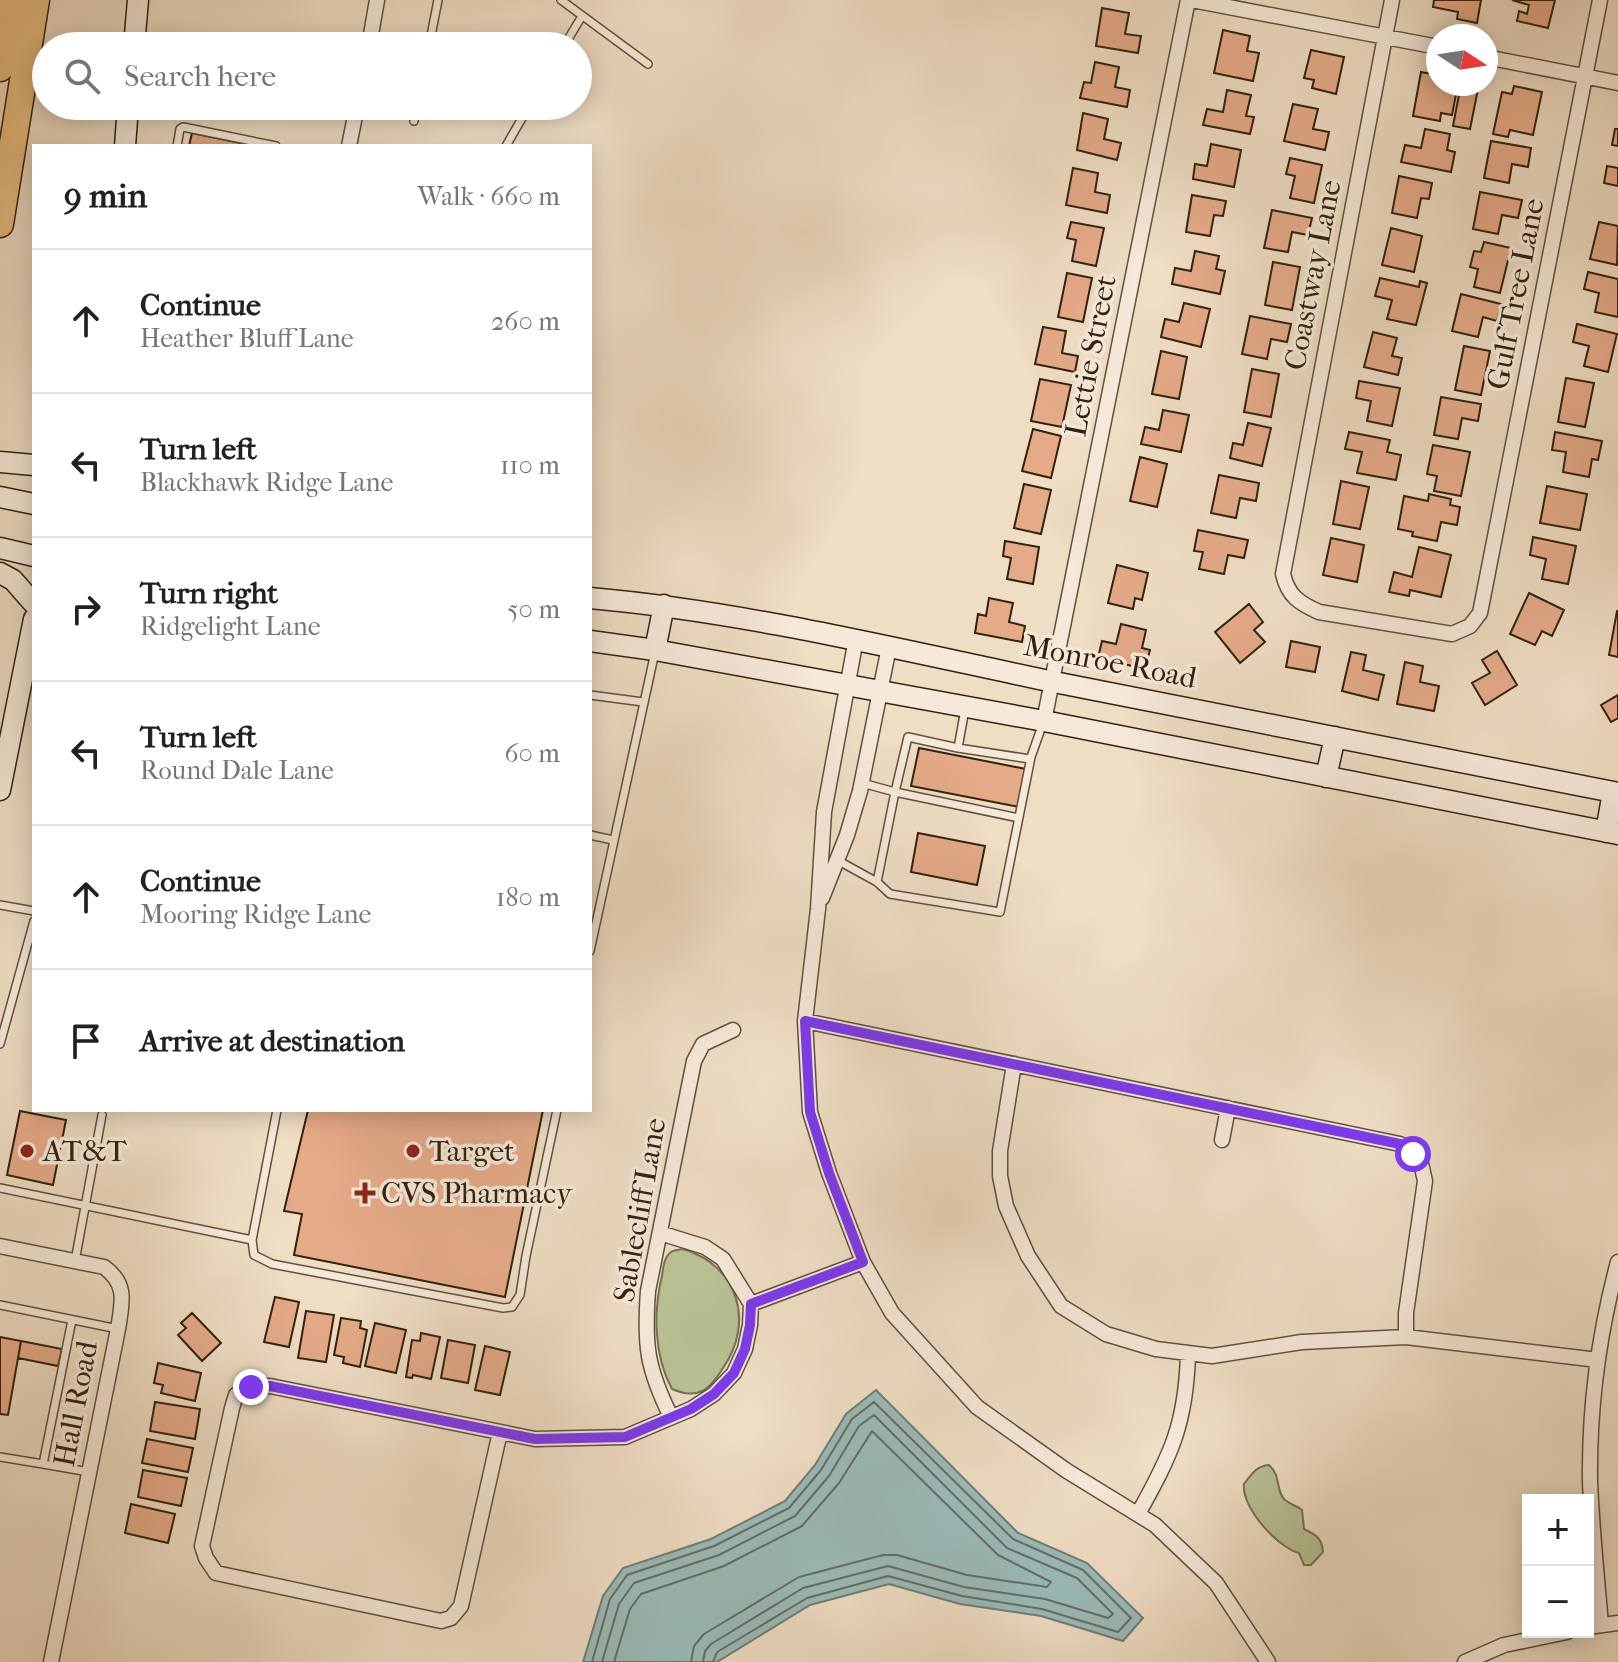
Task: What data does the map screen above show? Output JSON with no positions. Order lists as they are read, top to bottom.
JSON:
{
  "streets": {
    "main road": ["Monroe Road"],
    "street": [
      "Coastway Lane",
      "Gulf Tree Lane",
      "Lettie Street",
      "Sablecliff Lane",
      "Hall Road"
    ]
  },
  "crossings": [
    ["Coastway Lane", "Gulf Tree Lane"],
    ["Lettie Street", "Monroe Road"]
  ],
  "places": {
    "other": ["AT&T", "Target"],
    "health": ["CVS Pharmacy"]
  },
  "north": "right",
  "page": {
    "search": "Search here",
    "heading": ["9 min", "Walk · 660 m"],
    "list": [
      ["Continue", "Heather Bluff Lane", "260 m"],
      ["Turn left", "Blackhawk Ridge Lane", "110 m"],
      ["Turn right", "Ridgelight Lane", "50 m"],
      ["Turn left", "Round Dale Lane", "60 m"],
      ["Continue", "Mooring Ridge Lane", "180 m"],
      "Arrive at destination"
    ],
    "map_buttons": ["+", "−"]
  }
}
